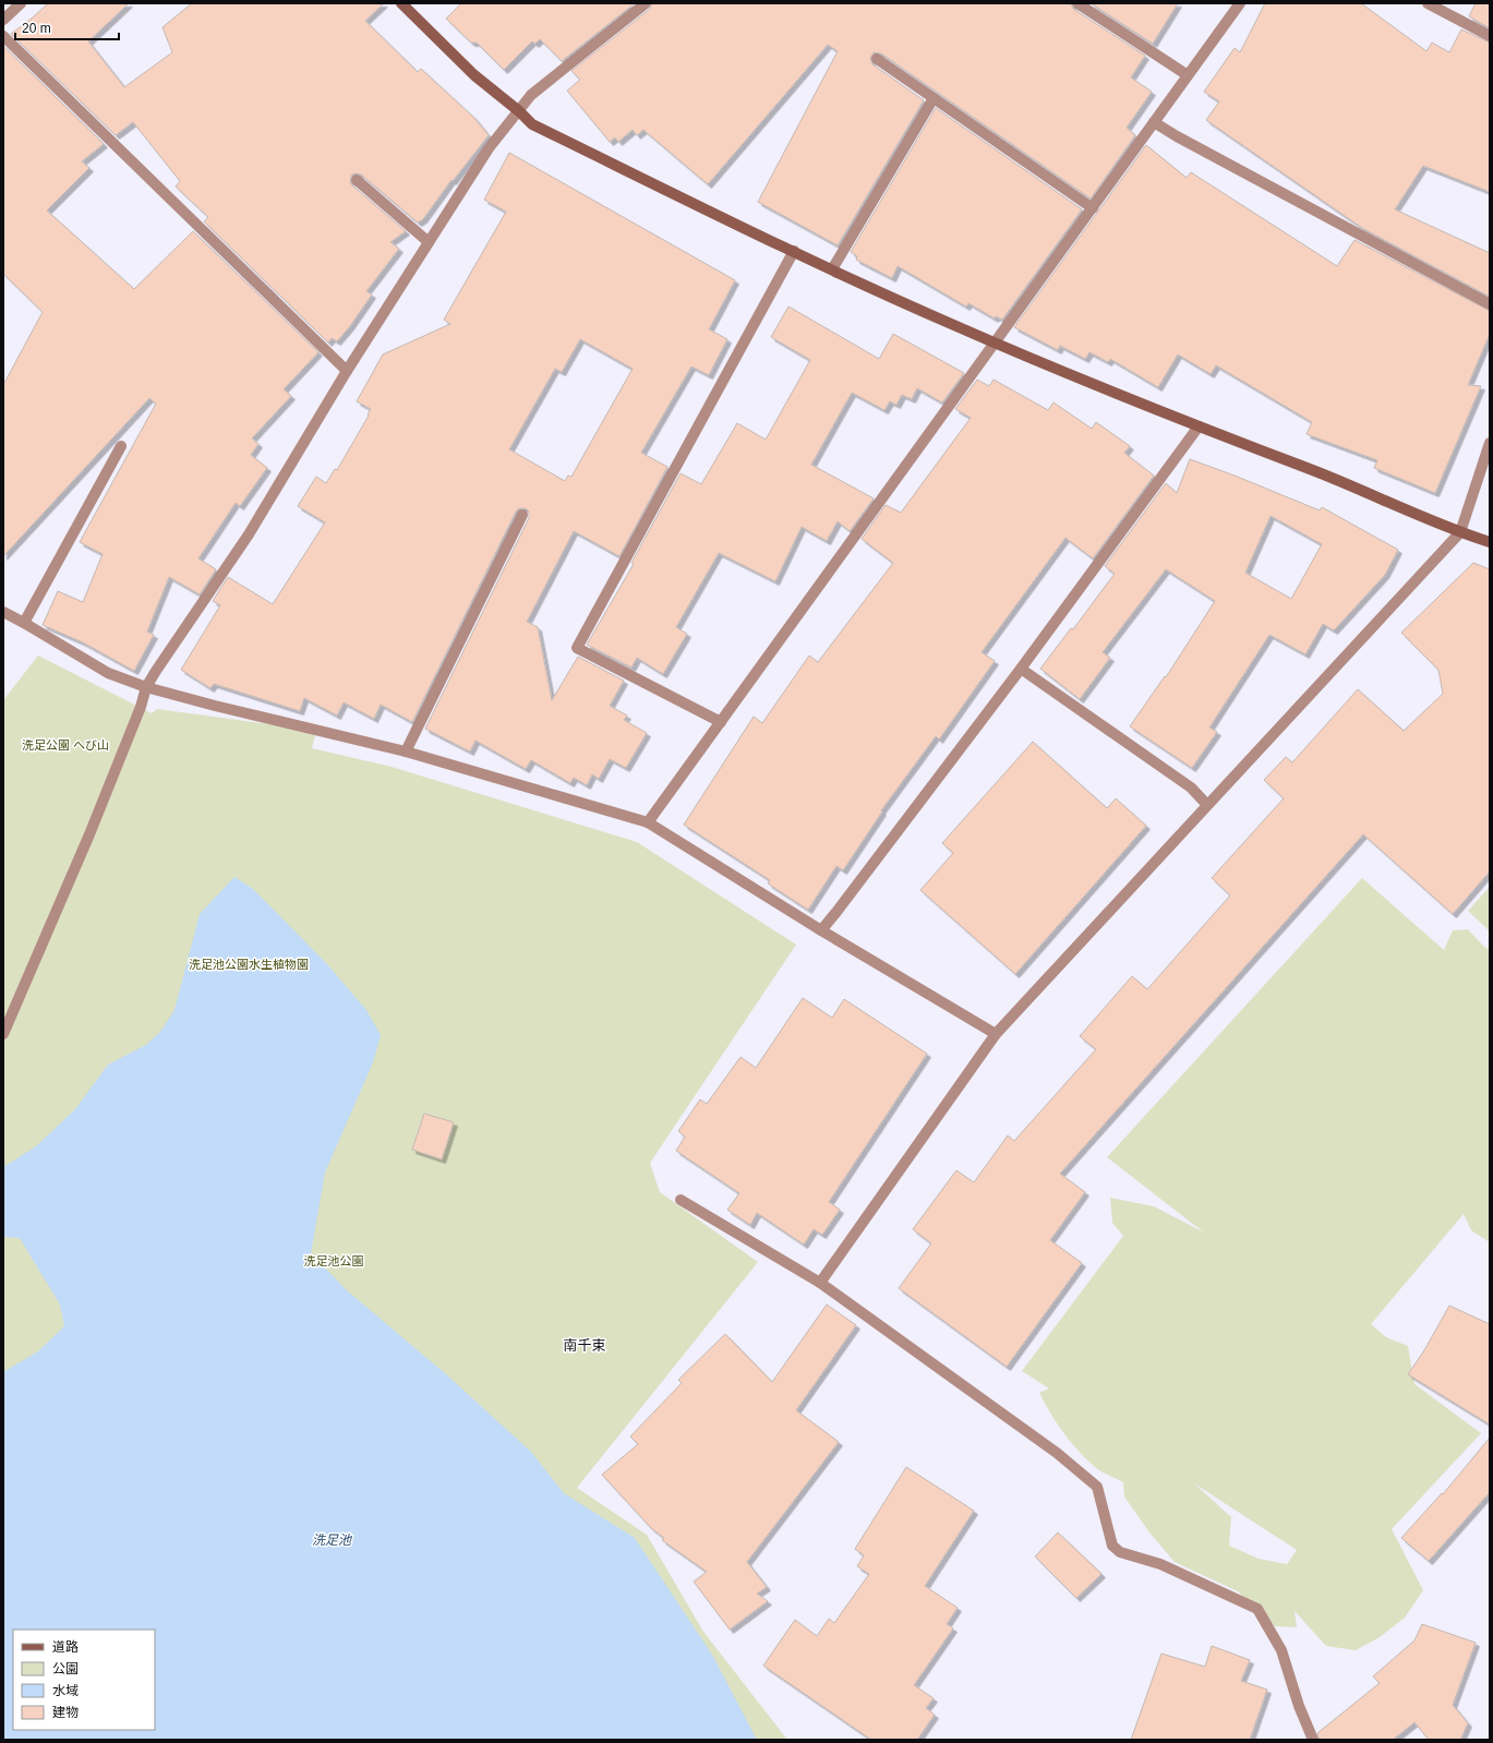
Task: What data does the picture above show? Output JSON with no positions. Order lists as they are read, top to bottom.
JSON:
{
  "districts": ["南千束"],
  "water": ["洗足池"],
  "parks": ["洗足公園 へび山", "洗足池公園水生植物園", "洗足池公園"],
  "legend": [
    "道路",
    "公園",
    "水域",
    "建物"
  ],
  "scale_bar": "20 m"
}
